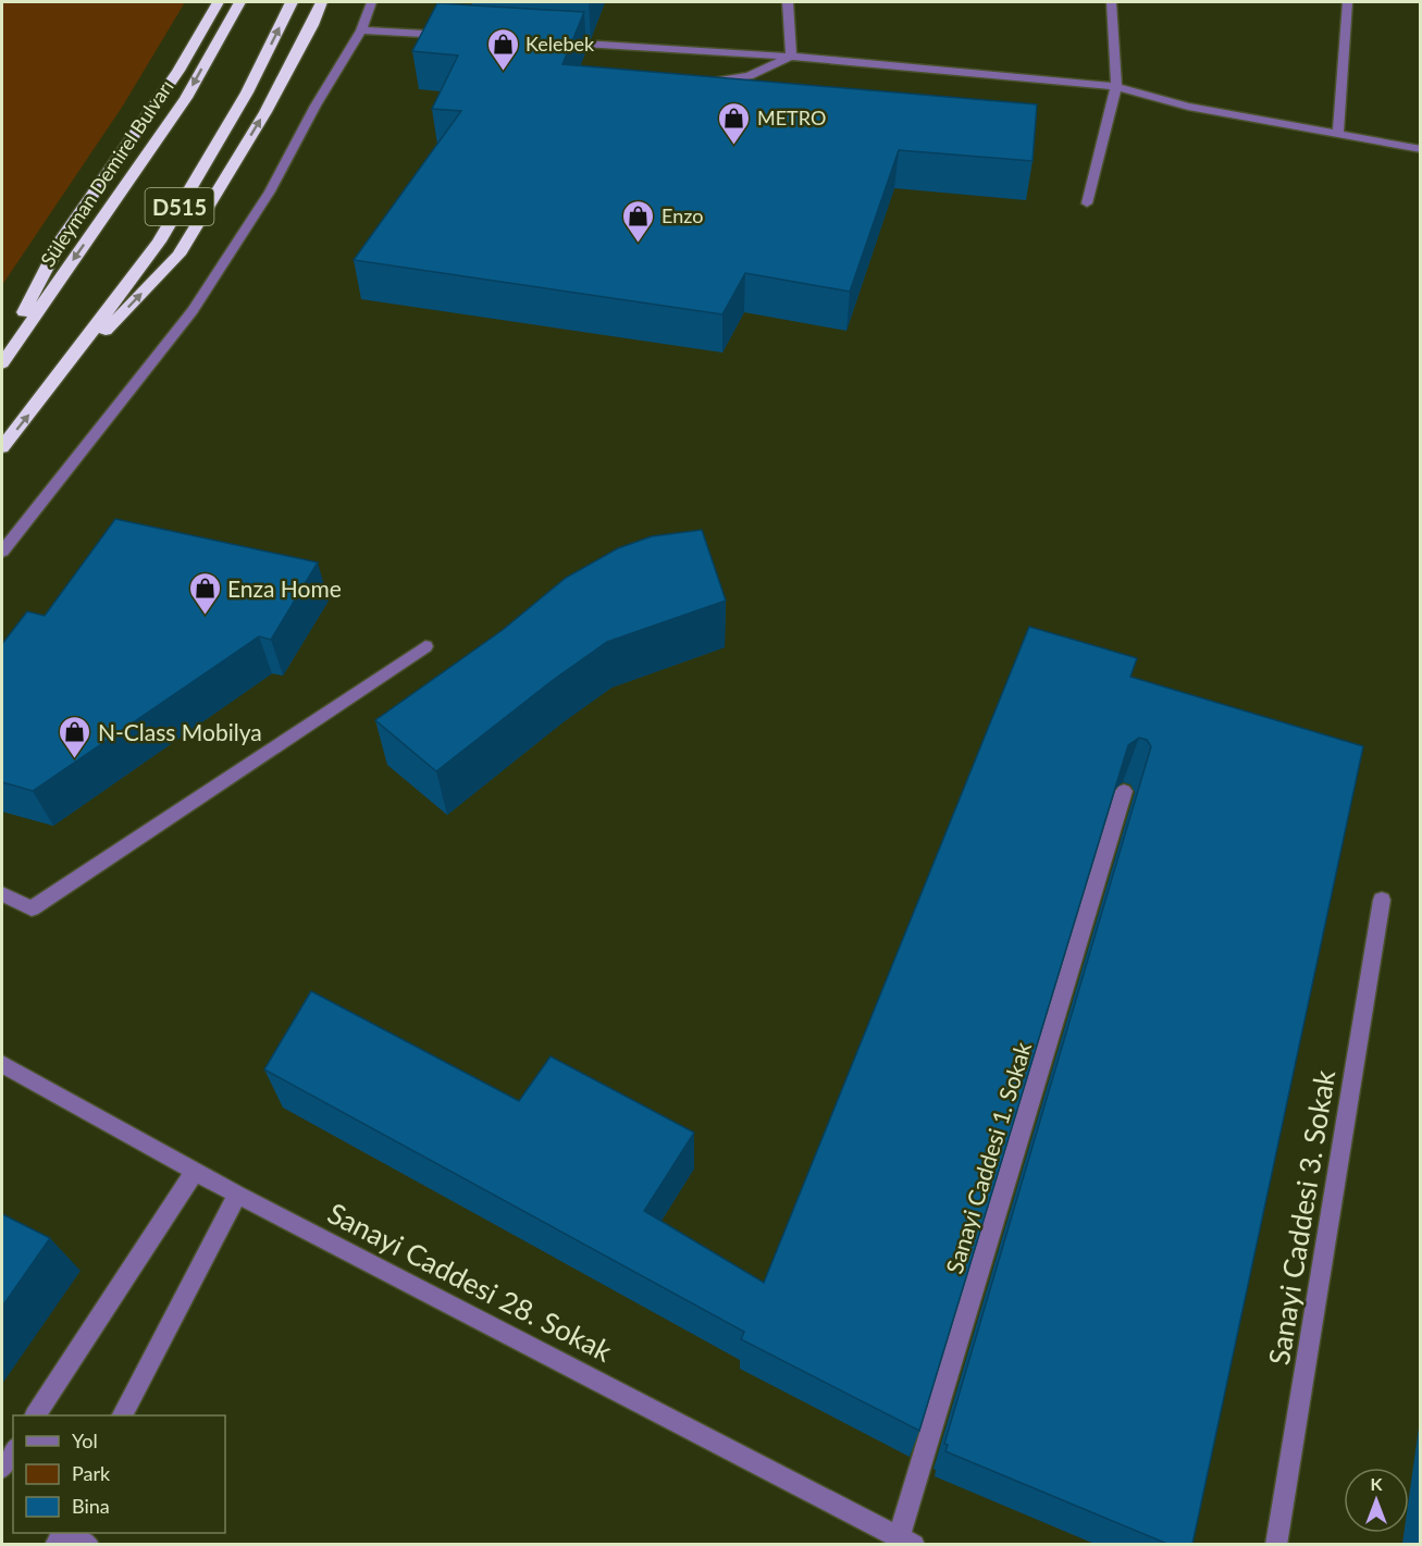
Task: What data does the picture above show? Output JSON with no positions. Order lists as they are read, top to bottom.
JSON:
{
  "streets": {
    "highway": ["Süleyman Demirel Bulvarı", "D515"],
    "street": ["Sanayi Caddesi 1. Sokak", "Sanayi Caddesi 3. Sokak", "Sanayi Caddesi 28. Sokak"]
  },
  "crossings": [
    ["Sanayi Caddesi 1. Sokak", "Sanayi Caddesi 28. Sokak"]
  ],
  "places": {
    "shop": [
      "Kelebek",
      "METRO",
      "Enzo",
      "Enza Home",
      "N-Class Mobilya"
    ]
  },
  "legend": ["Yol", "Park", "Bina"],
  "north": "top"
}
